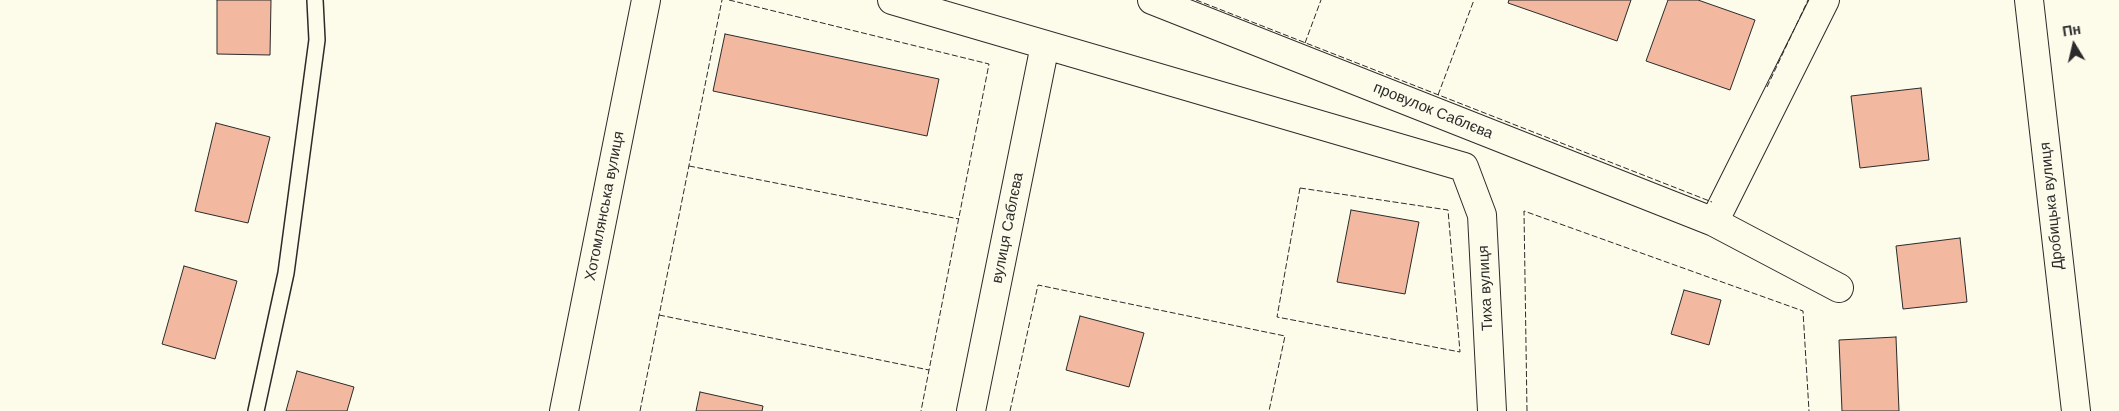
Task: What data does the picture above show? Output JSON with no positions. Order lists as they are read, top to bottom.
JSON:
{
  "streets": {
    "street": [
      "провулок Саблєва",
      "Хотомлянська вулиця",
      "Дробицька вулиця",
      "вулиця Саблєва",
      "Тиха вулиця"
    ]
  },
  "crossings": [
    ["вулиця Саблєва", "Тиха вулиця"]
  ],
  "north": "top"
}
